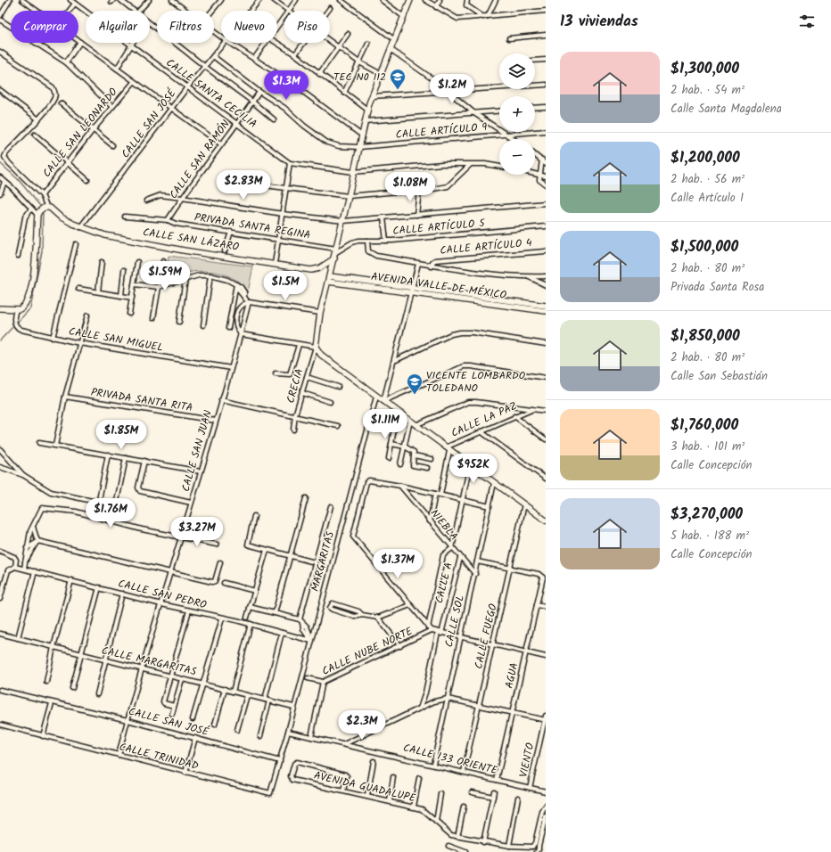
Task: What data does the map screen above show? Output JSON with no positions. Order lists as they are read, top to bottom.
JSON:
{
  "streets": {
    "main road": ["CALLE SAN LÁZARO", "AVENIDA VALLE DE MÉXICO"],
    "street": [
      "CALLE SANTA CECILIA",
      "CALLE SAN JOSÉ",
      "CALLE ARTÍCULO 9",
      "CALLE SAN LEONARDO",
      "CALLE SAN RAMÓN",
      "PRIVADA SANTA REGINA",
      "CALLE ARTÍCULO 5",
      "CALLE ARTÍCULO 4",
      "CALLE SAN MIGUEL",
      "CRECIA",
      "PRIVADA SANTA RITA",
      "CALLE LA PAZ",
      "CALLE SAN JUAN",
      "NIEBLA",
      "MARGARITAS",
      "CALLE A",
      "CALLE SAN PEDRO",
      "CALLE SOL",
      "CALLE FUEGO",
      "CALLE NUBE NORTE",
      "CALLE MARGARITAS",
      "AGUA",
      "CALLE TRINIDAD",
      "CALLE 133 ORIENTE",
      "VIENTO",
      "AVENIDA GUADALUPE"
    ]
  },
  "crossings": [
    ["CALLE SANTA CECILIA", "CALLE SAN JOSÉ"],
    ["CALLE SANTA CECILIA", "CALLE SAN RAMÓN"],
    ["CALLE SAN JOSÉ", "CALLE ARTÍCULO 9"],
    ["CALLE SAN JOSÉ", "CALLE SAN LÁZARO"],
    ["CALLE SAN JOSÉ", "CALLE SAN JUAN"],
    ["CALLE SAN JOSÉ", "MARGARITAS"],
    ["CALLE ARTÍCULO 9", "CALLE SAN RAMÓN"],
    ["CALLE SAN RAMÓN", "PRIVADA SANTA REGINA"],
    ["PRIVADA SANTA REGINA", "CALLE ARTÍCULO 5"],
    ["CALLE SAN MIGUEL", "CALLE SAN JUAN"],
    ["PRIVADA SANTA RITA", "CALLE SAN JUAN"],
    ["CALLE SAN JUAN", "CALLE SAN PEDRO"],
    ["CALLE SAN JUAN", "CALLE MARGARITAS"],
    ["CALLE SAN JUAN", "CALLE TRINIDAD"],
    ["NIEBLA", "CALLE A"],
    ["NIEBLA", "CALLE SOL"],
    ["MARGARITAS", "CALLE SAN PEDRO"],
    ["MARGARITAS", "CALLE MARGARITAS"],
    ["MARGARITAS", "CALLE TRINIDAD"],
    ["MARGARITAS", "CALLE 133 ORIENTE"],
    ["CALLE SOL", "CALLE 133 ORIENTE"],
    ["CALLE FUEGO", "AGUA"],
    ["CALLE FUEGO", "CALLE 133 ORIENTE"],
    ["CALLE NUBE NORTE", "CALLE 133 ORIENTE"],
    ["AGUA", "CALLE 133 ORIENTE"],
    ["CALLE 133 ORIENTE", "VIENTO"]
  ],
  "places": {
    "school or university": ["TEC N0 112", "VICENTE LOMBARDO TOLEDANO"]
  },
  "page": {
    "heading": "13 viviendas",
    "chip": [
      "Comprar",
      "Alquilar",
      "Filtros",
      "Nuevo",
      "Piso"
    ],
    "list": [
      {
        "name": "$1,300,000",
        "note": "2 hab. · 54 m² · Calle Santa Magdalena"
      },
      {
        "name": "$1,200,000",
        "note": "2 hab. · 56 m² · Calle Artículo 1"
      },
      {
        "name": "$1,500,000",
        "note": "2 hab. · 80 m² · Privada Santa Rosa"
      },
      {
        "name": "$1,850,000",
        "note": "2 hab. · 80 m² · Calle San Sebastián"
      },
      {
        "name": "$1,760,000",
        "note": "3 hab. · 101 m² · Calle Concepción"
      },
      {
        "name": "$3,270,000",
        "note": "5 hab. · 188 m² · Calle Concepción"
      }
    ],
    "map_buttons": ["+", "−"],
    "price": [
      "$1.3M",
      "$1.2M",
      "$2.83M",
      "$1.08M",
      "$1.59M",
      "$1.5M",
      "$1.11M",
      "$1.85M",
      "$952K",
      "$1.76M",
      "$3.27M",
      "$1.37M",
      "$2.3M"
    ]
  }
}
